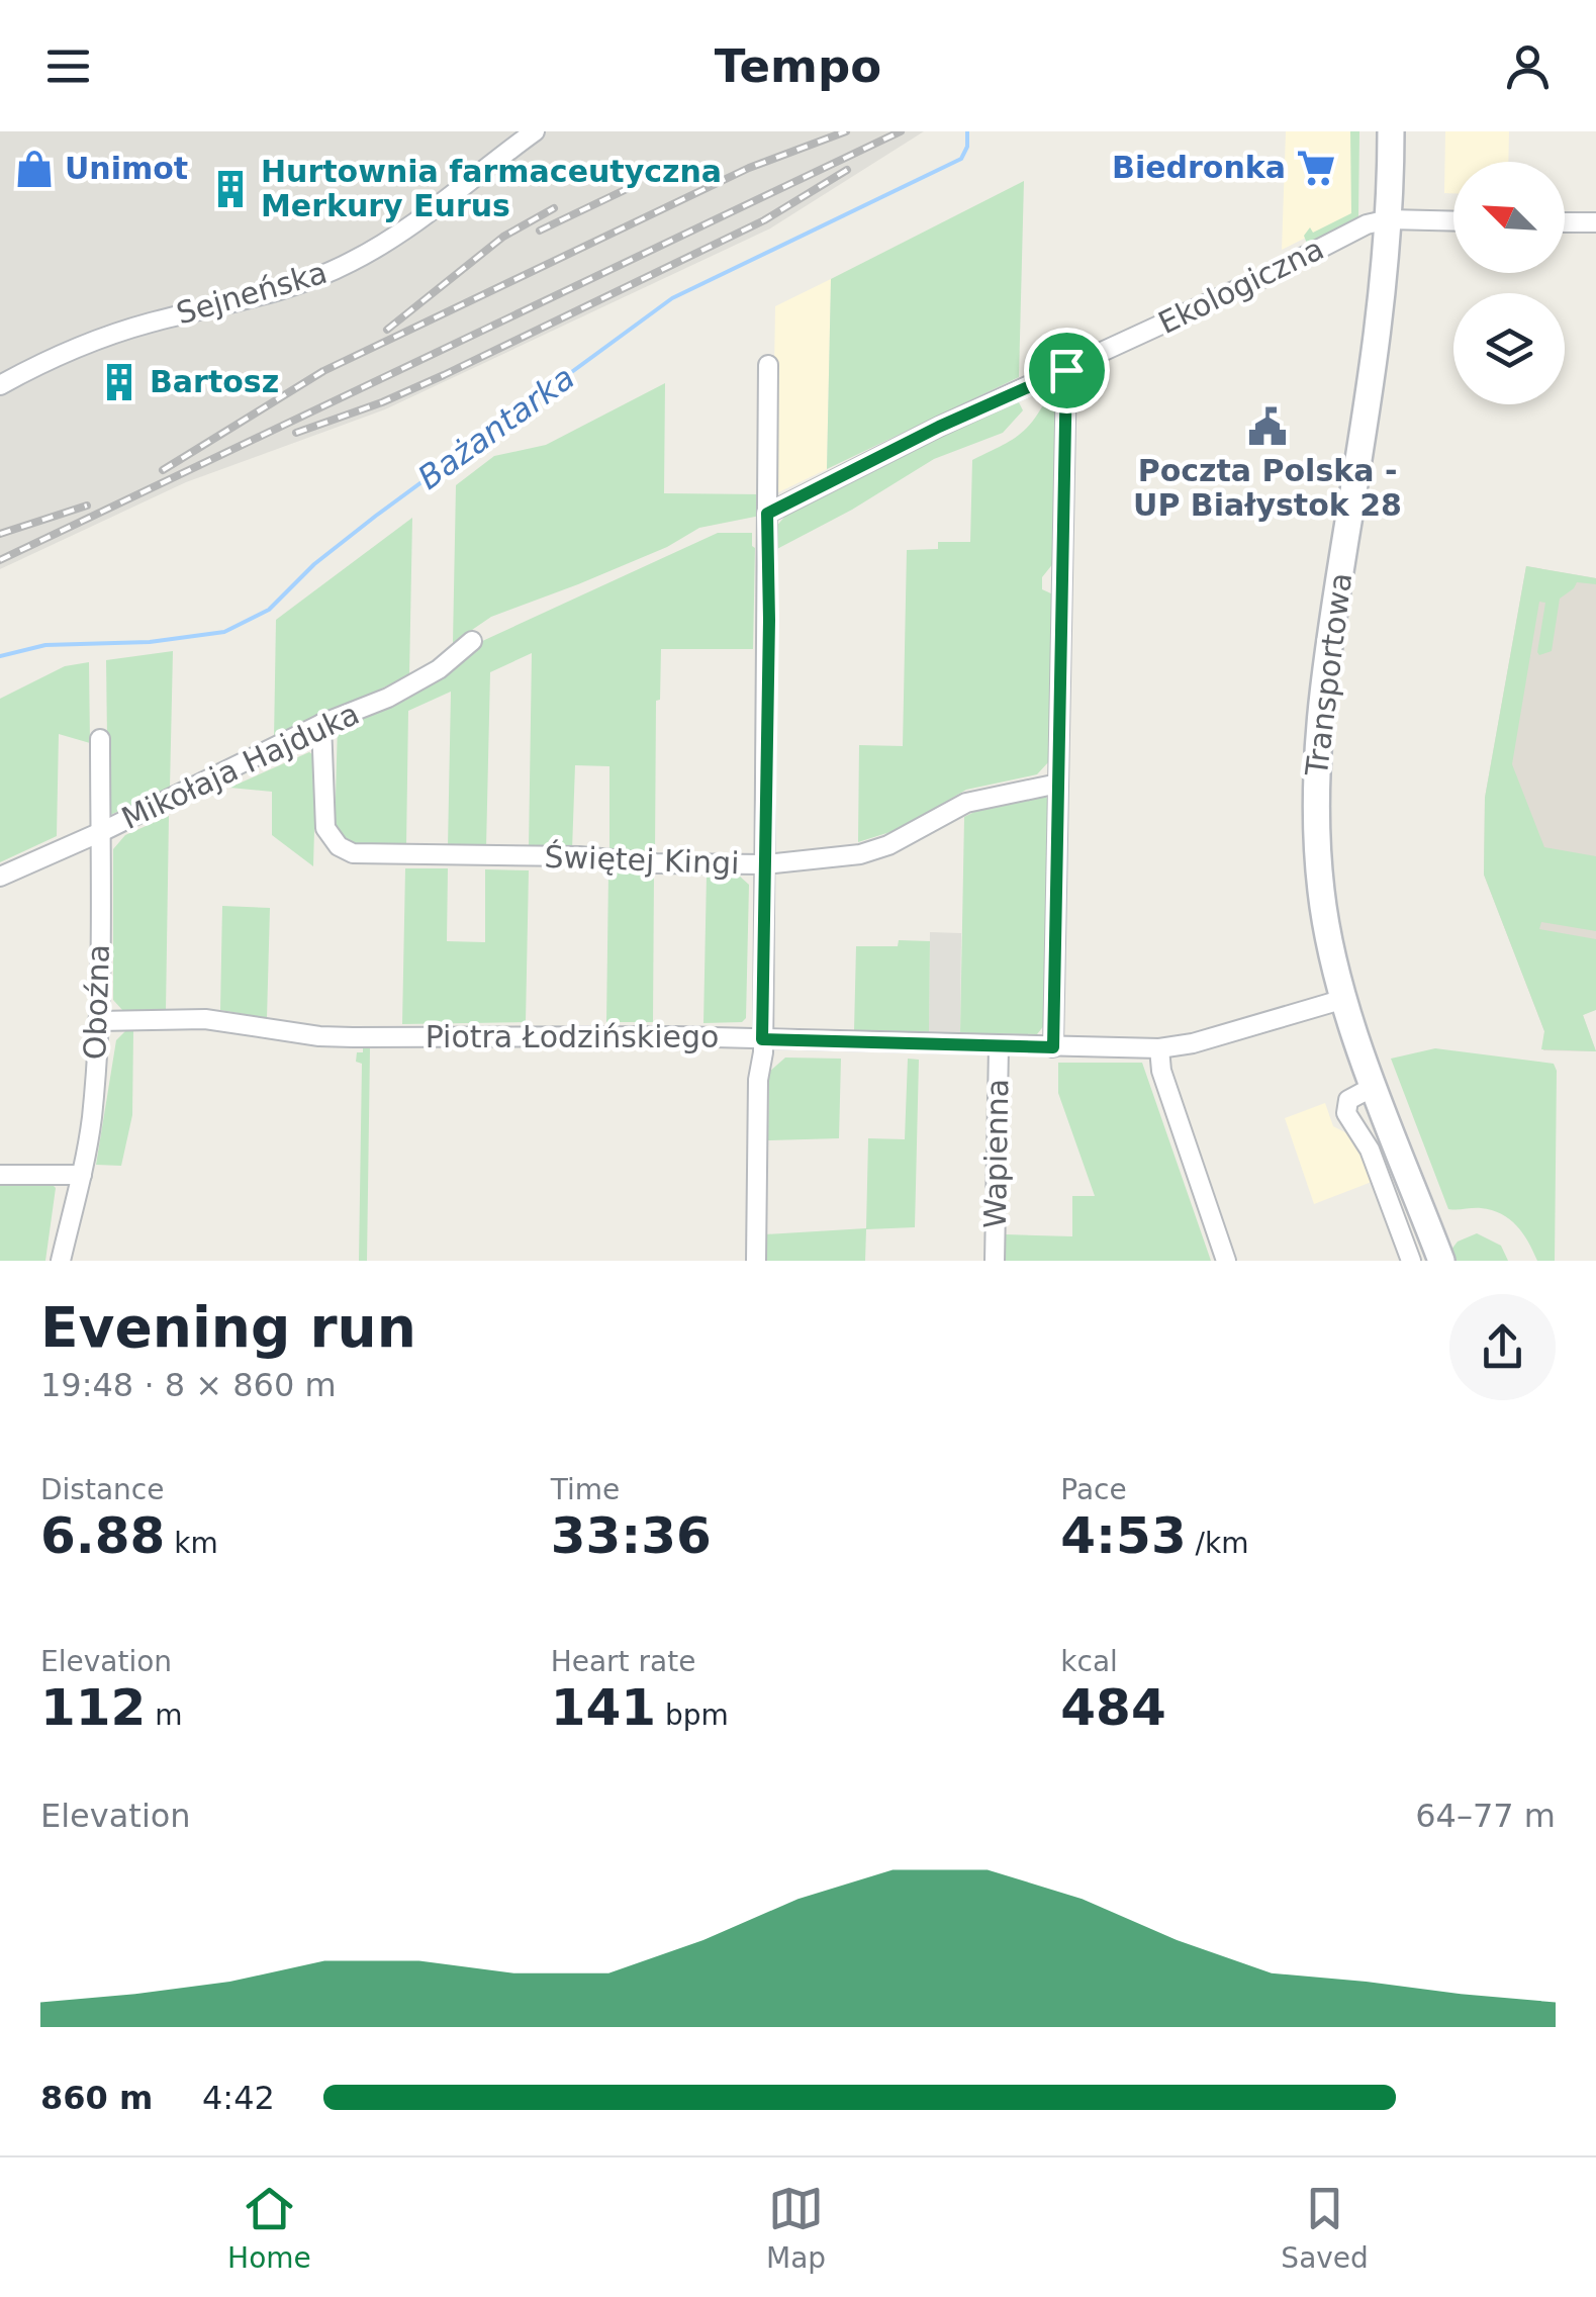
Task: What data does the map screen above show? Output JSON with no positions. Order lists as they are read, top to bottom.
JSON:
{
  "streets": {
    "street": [
      "Ekologiczna",
      "Sejneńska",
      "Transportowa",
      "Mikołaja Hajduka",
      "Świętej Kingi",
      "Oboźna",
      "Piotra Łodzińskiego",
      "Wapienna"
    ]
  },
  "crossings": [
    ["Ekologiczna", "Transportowa"],
    ["Transportowa", "Piotra Łodzińskiego"],
    ["Mikołaja Hajduka", "Świętej Kingi"],
    ["Mikołaja Hajduka", "Oboźna"],
    ["Oboźna", "Piotra Łodzińskiego"],
    ["Piotra Łodzińskiego", "Wapienna"]
  ],
  "water": ["Bażantarka"],
  "places": {
    "supermarket": ["Biedronka"],
    "shop": ["Unimot"],
    "building": ["Hurtownia farmaceutyczna Merkury Eurus", "Bartosz"],
    "public building": ["Poczta Polska - UP Białystok 28"]
  },
  "north": "top left",
  "page": {
    "header": "Tempo",
    "heading": ["Evening run", "19:48 · 8 × 860 m"],
    "stats": [
      ["Distance", "6.88 km"],
      ["Time", "33:36"],
      ["Pace", "4:53 /km"],
      ["Elevation", "112 m"],
      ["Heart rate", "141 bpm"],
      ["kcal", "484"]
    ],
    "chart": ["Elevation", "64–77 m"],
    "list": [
      {
        "name": "860 m",
        "note": "4:42"
      }
    ],
    "tabs": ["Home", "Map", "Saved"]
  }
}
